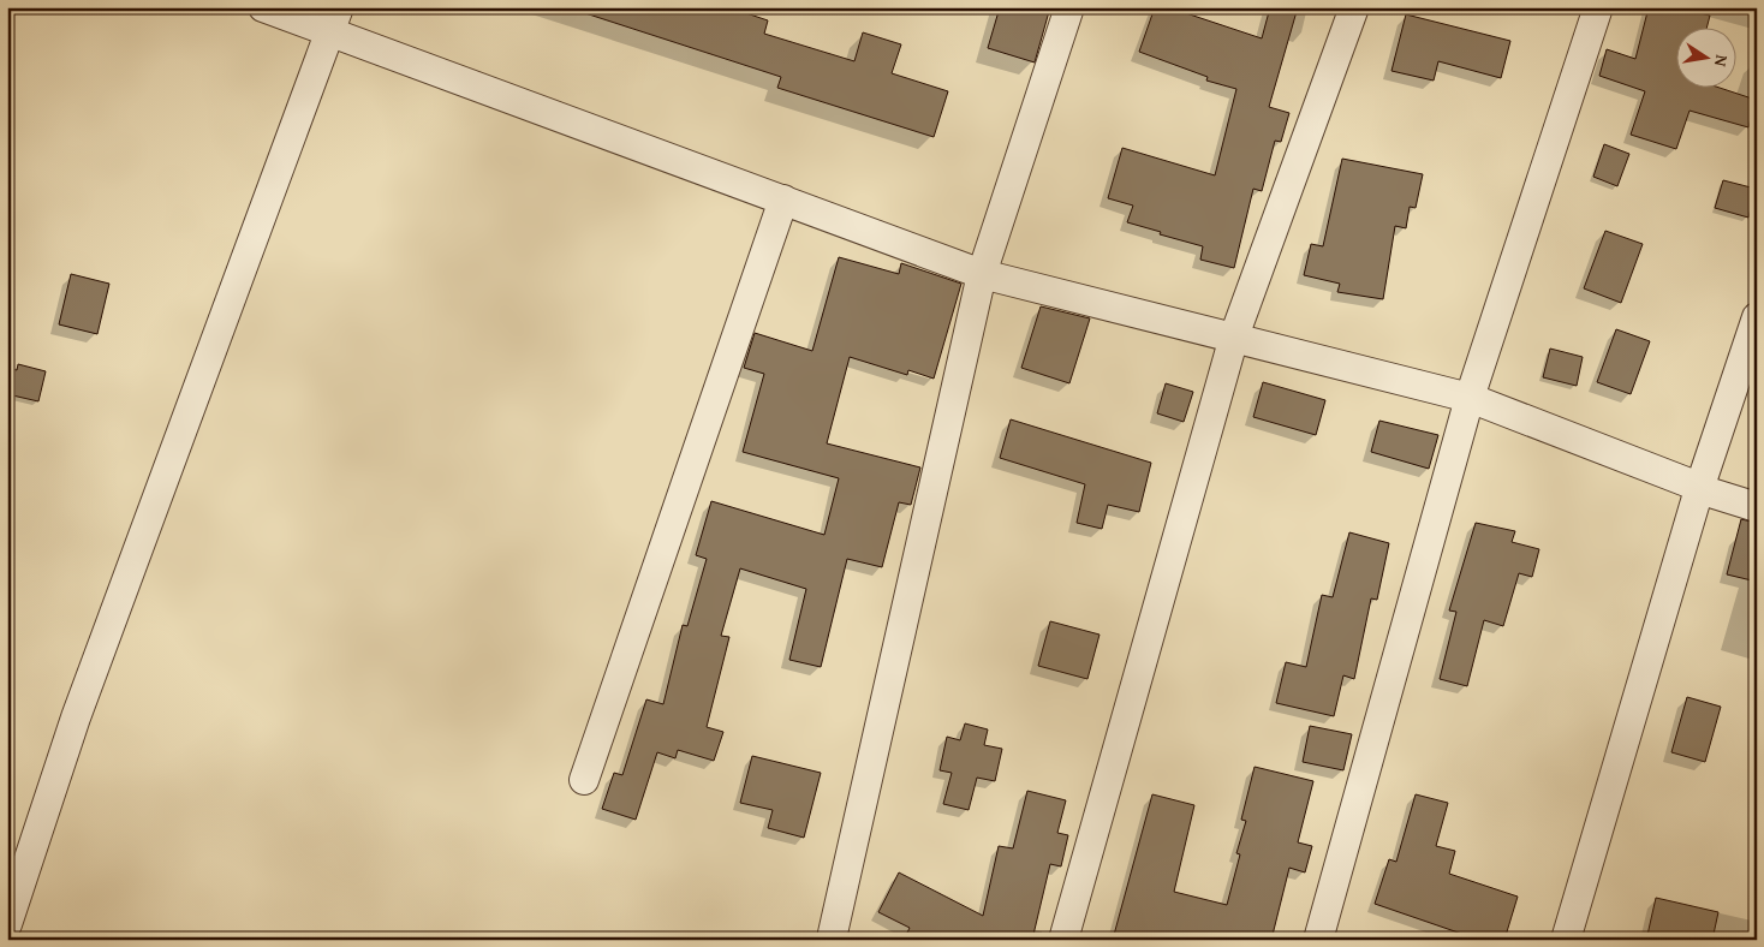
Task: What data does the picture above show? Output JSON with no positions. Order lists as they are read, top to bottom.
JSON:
{
  "north": "right"
}
